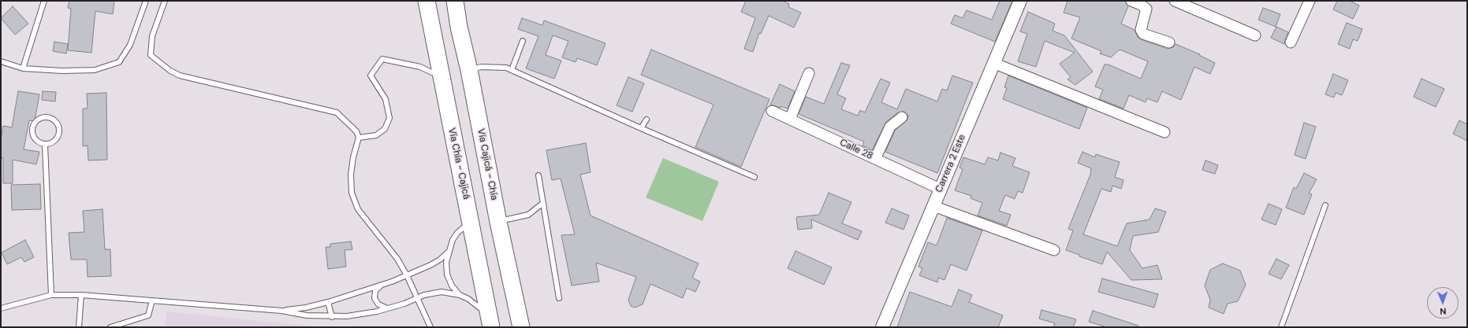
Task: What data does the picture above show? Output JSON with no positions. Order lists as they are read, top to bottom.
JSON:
{
  "streets": {
    "highway": ["Vía Chía - Cajicá", "Vía Cajicá - Chía"],
    "street": ["Calle 28", "Carrera 2 Este"]
  },
  "crossings": [
    ["Calle 28", "Carrera 2 Este"]
  ],
  "north": "bottom"
}
